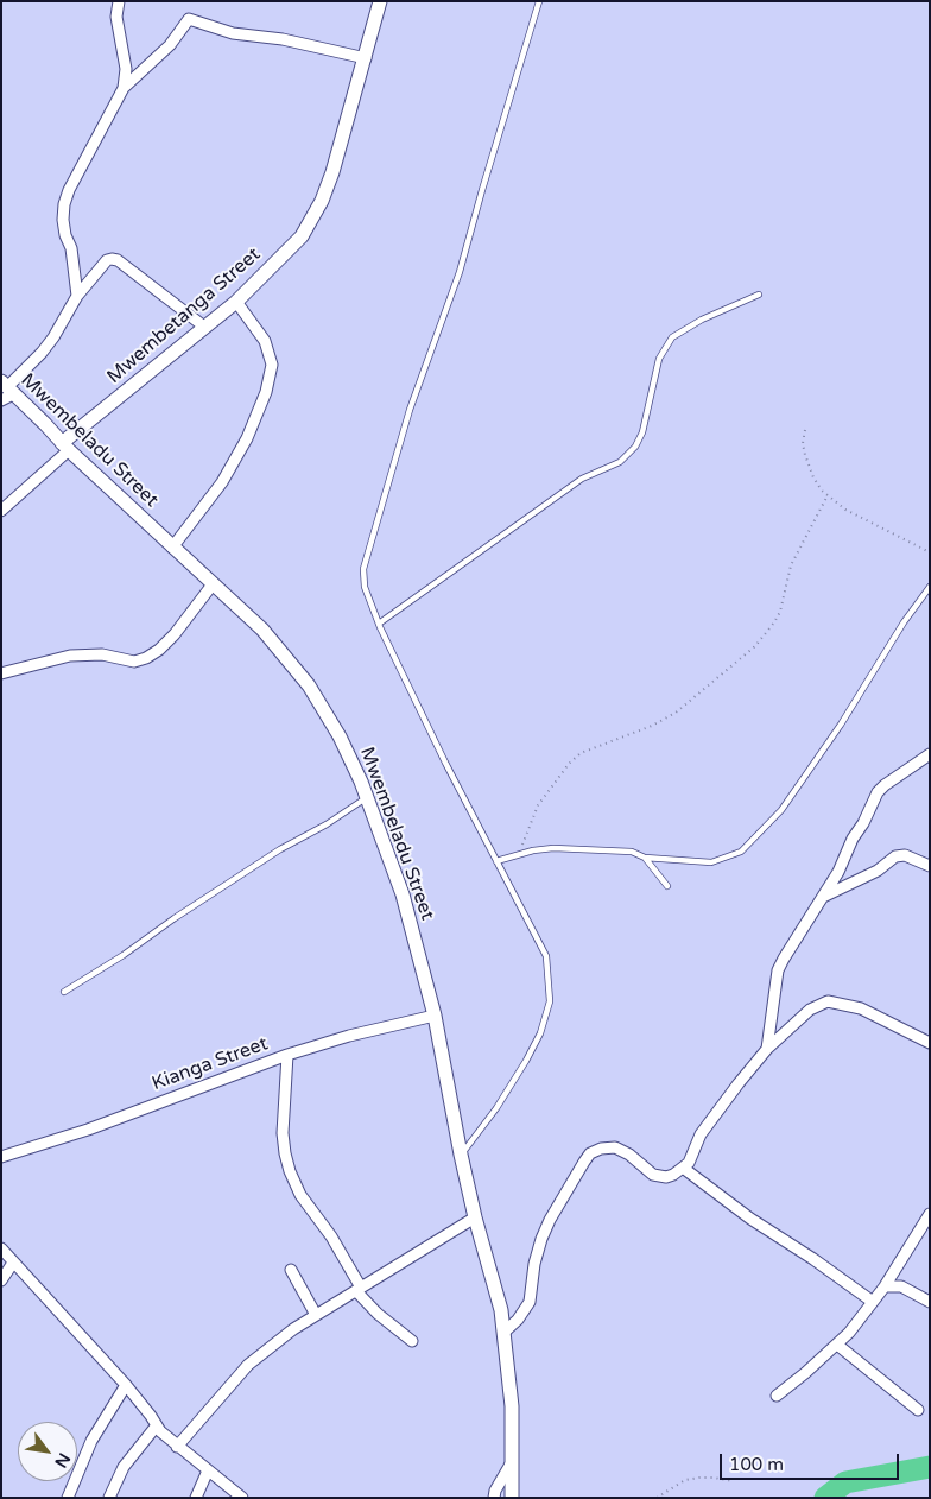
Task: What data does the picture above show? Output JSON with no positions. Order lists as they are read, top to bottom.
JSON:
{
  "streets": {
    "street": ["Mwembetanga Street", "Mwembeladu Street", "Kianga Street"]
  },
  "crossings": [
    ["Mwembetanga Street", "Mwembeladu Street"],
    ["Mwembeladu Street", "Kianga Street"]
  ],
  "scale_bar": "100 m",
  "north": "bottom right"
}
